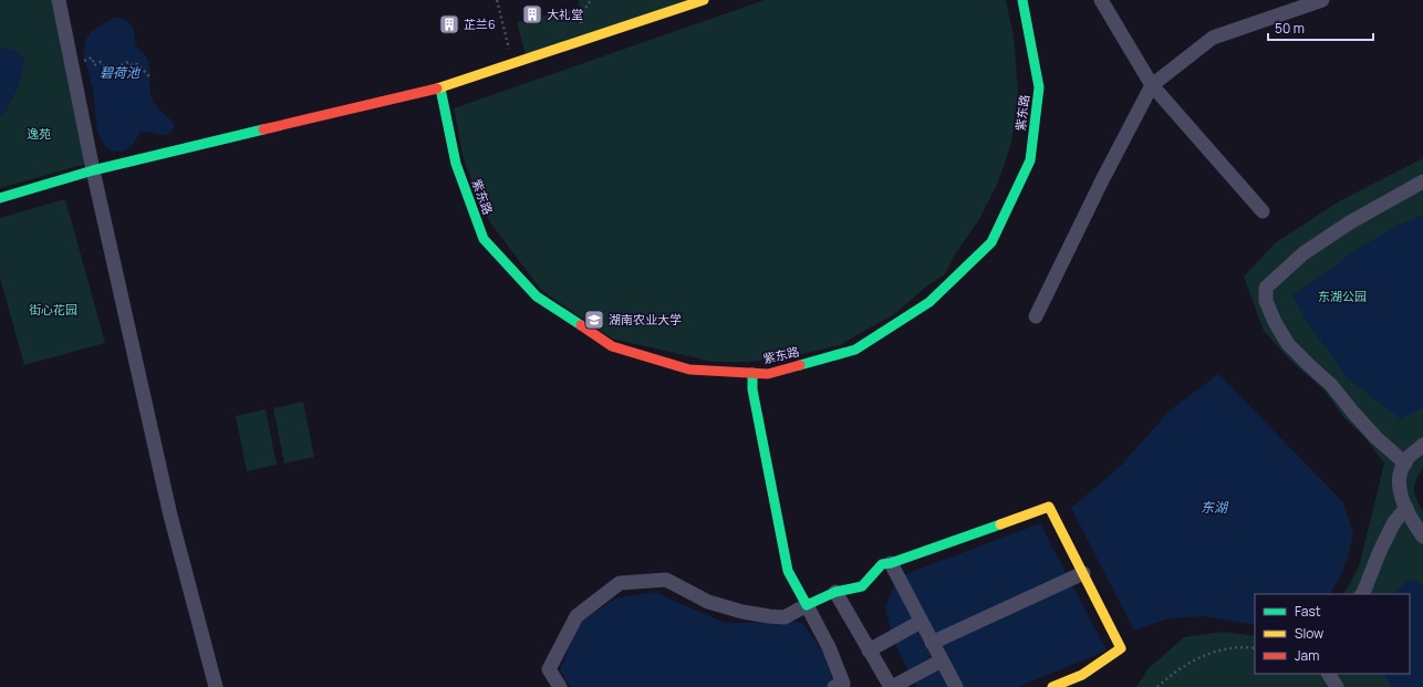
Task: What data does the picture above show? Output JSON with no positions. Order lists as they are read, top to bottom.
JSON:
{
  "streets": {
    "street": ["紫东路"]
  },
  "water": ["碧荷池", "东湖"],
  "parks": ["逸苑", "东湖公园", "街心花园"],
  "places": {
    "building": ["大礼堂", "芷兰6"],
    "school or university": ["湖南农业大学"]
  },
  "legend": ["Fast", "Slow", "Jam"],
  "scale_bar": "50 m"
}
